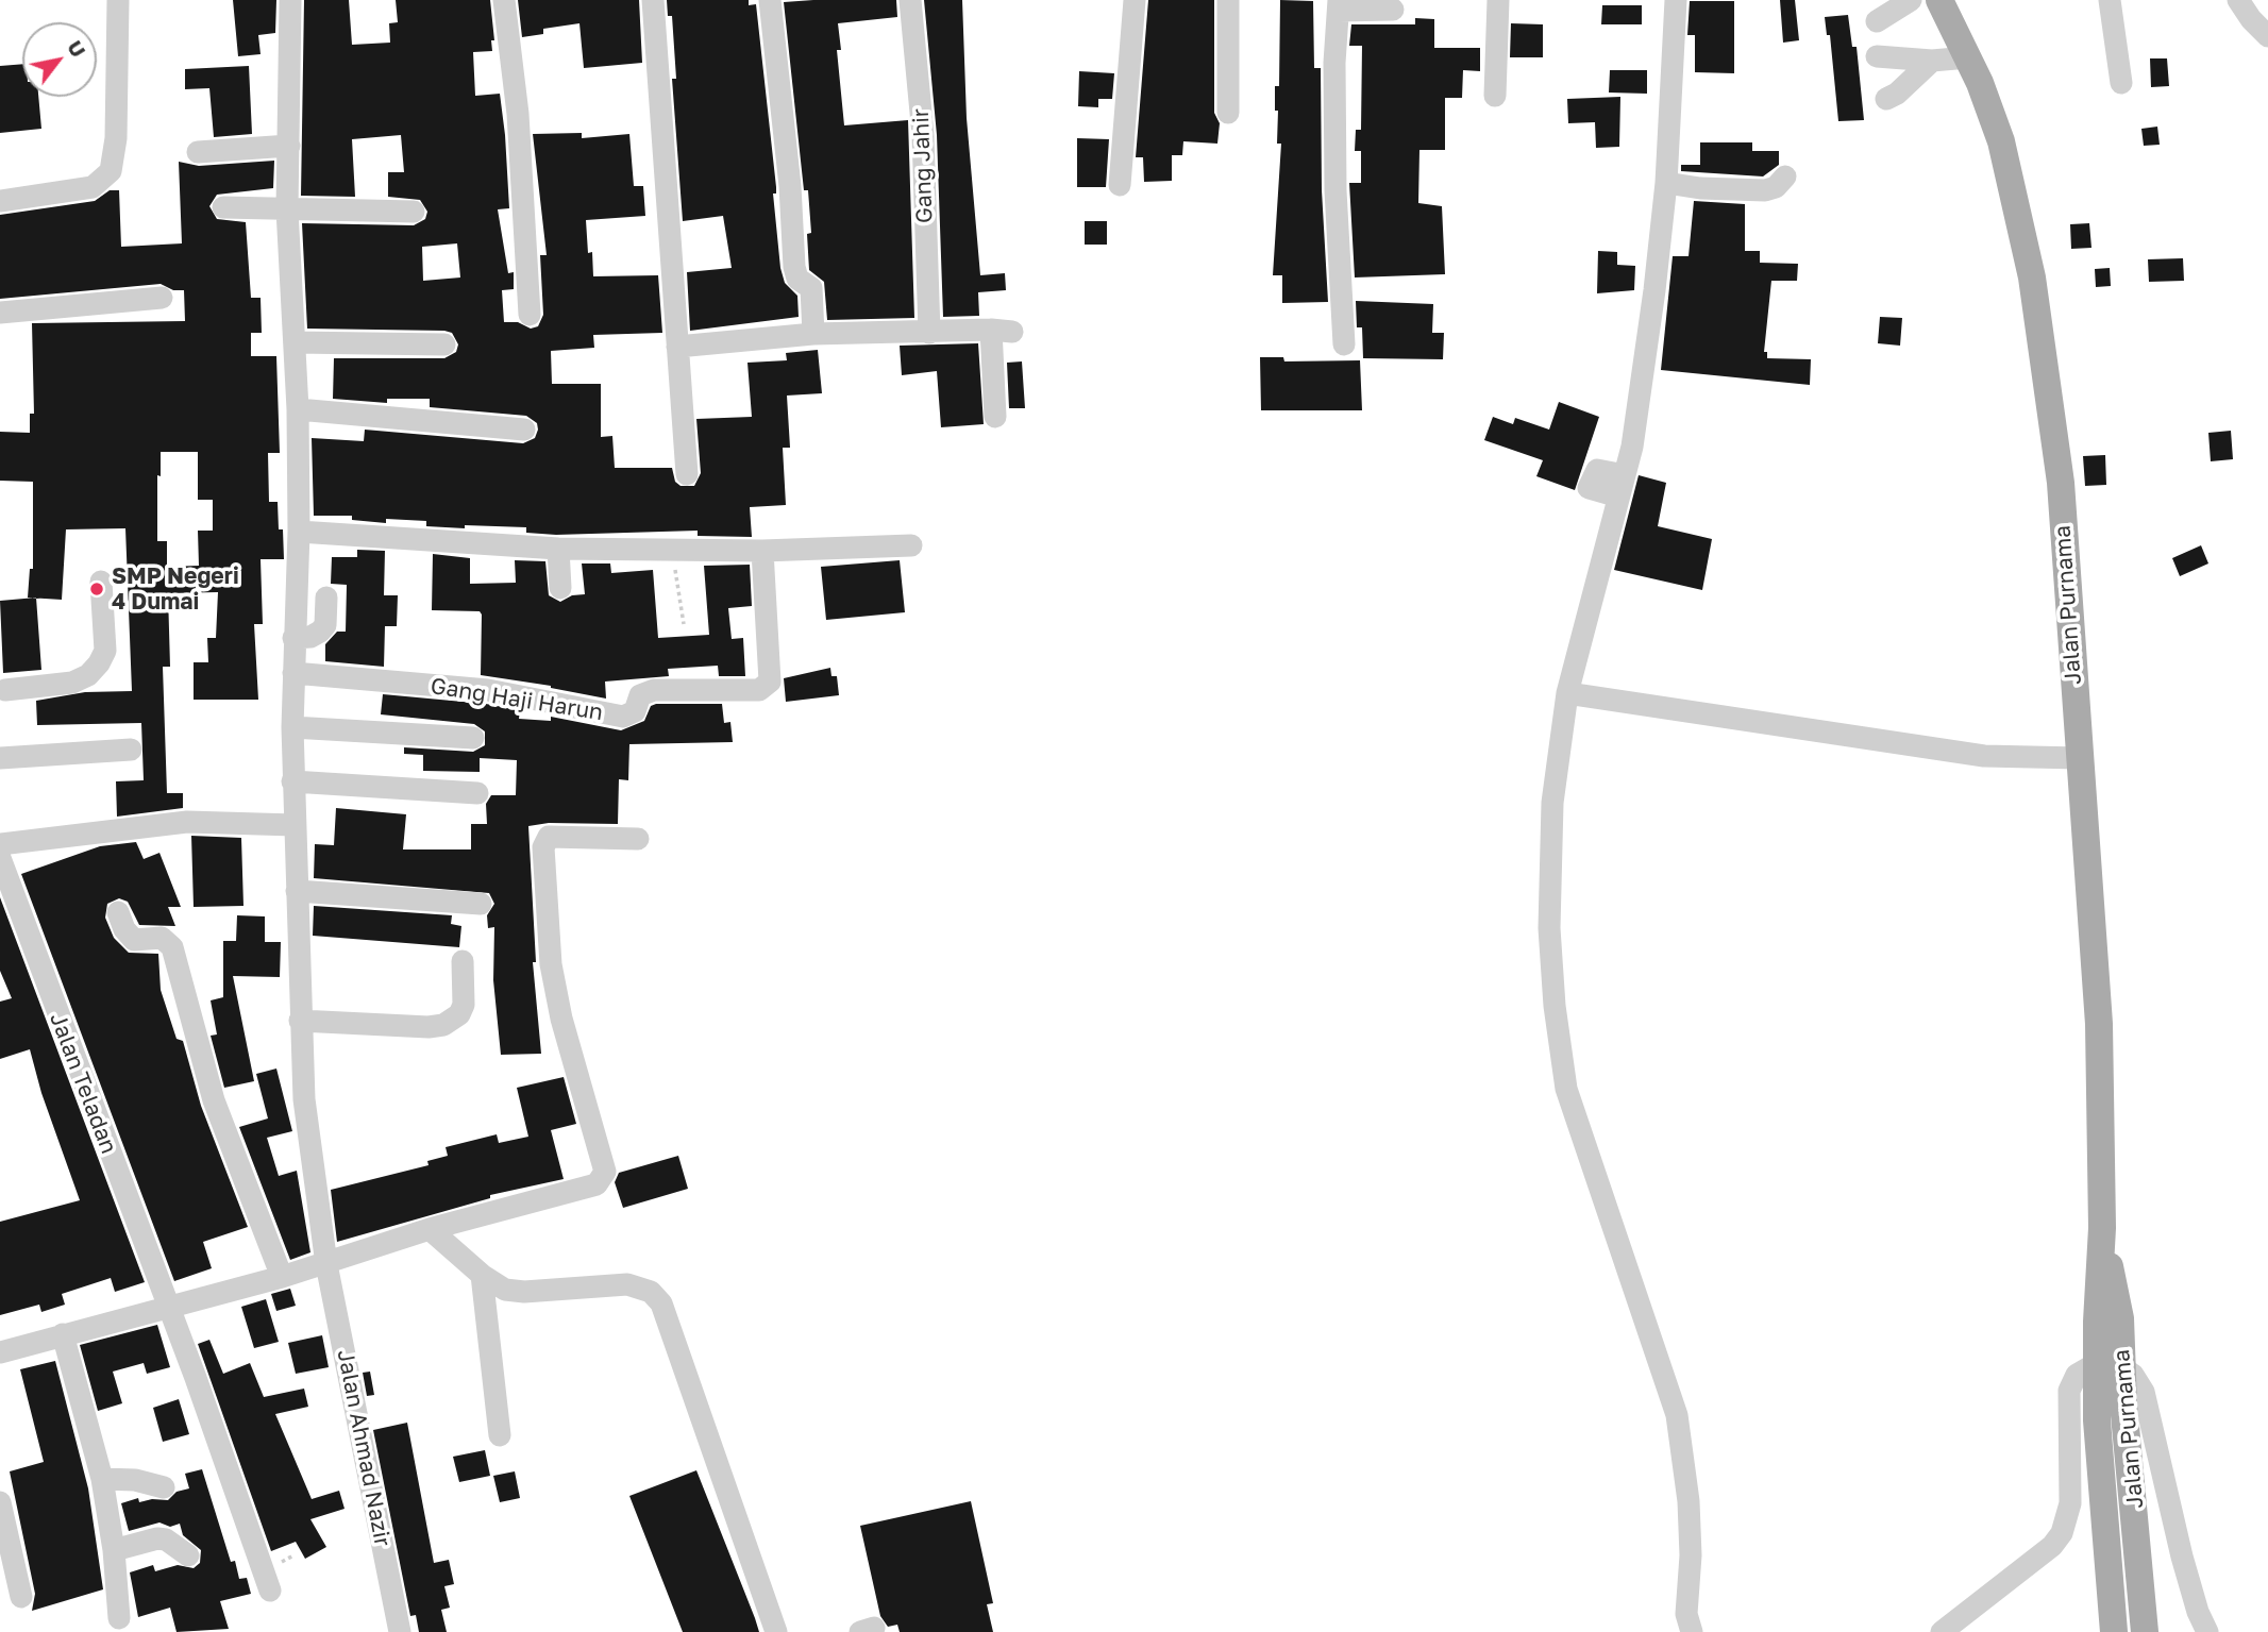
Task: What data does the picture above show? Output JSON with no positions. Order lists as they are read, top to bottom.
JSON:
{
  "streets": {
    "main road": ["Jalan Purnama"],
    "street": [
      "Gang Jahir",
      "Gang Haji Harun",
      "Jalan Teladan",
      "Jalan Ahmad Nazir"
    ]
  },
  "crossings": [
    ["Gang Haji Harun", "Jalan Ahmad Nazir"]
  ],
  "places": ["SMP Negeri 4 Dumai"],
  "north": "top right"
}
